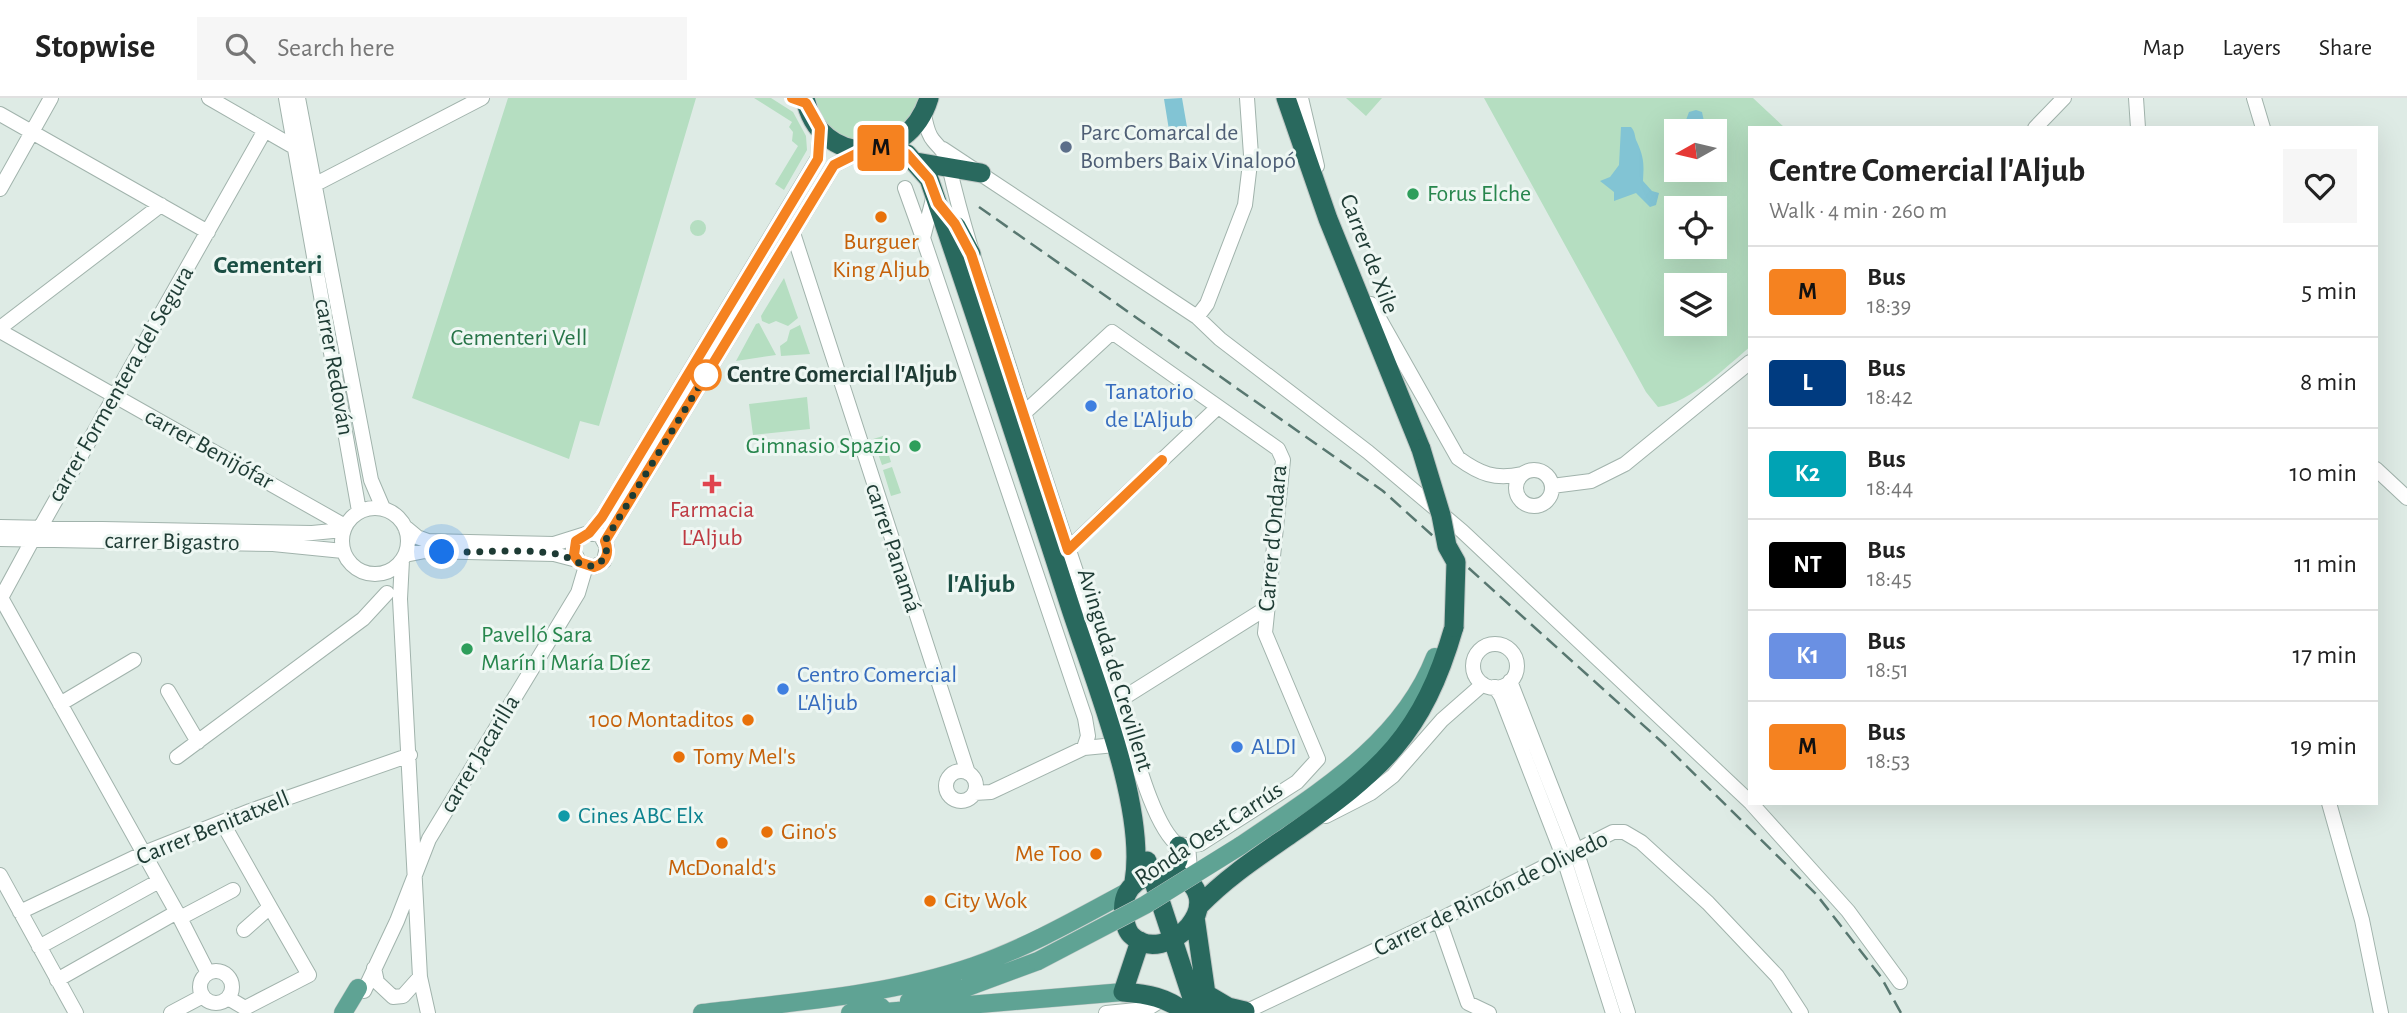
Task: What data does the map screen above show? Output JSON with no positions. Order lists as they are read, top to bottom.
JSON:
{
  "streets": {
    "highway": ["Carrer de Xile", "Avinguda de Crevillent", "Ronda Oest Carrús"],
    "street": [
      "carrer Redován",
      "carrer Formentera del Segura",
      "carrer Benijófar",
      "Carrer d'Ondara",
      "carrer Bigastro",
      "carrer Panamá",
      "carrer Jacarilla",
      "Carrer Benitatxell",
      "Carrer de Rincón de Olivedo"
    ]
  },
  "crossings": [
    ["Carrer de Xile", "Ronda Oest Carrús"],
    ["carrer Redován", "carrer Benijófar"],
    ["carrer Redován", "carrer Bigastro"],
    ["carrer Formentera del Segura", "carrer Benijófar"],
    ["carrer Formentera del Segura", "carrer Bigastro"],
    ["carrer Benijófar", "carrer Bigastro"],
    ["Carrer d'Ondara", "Avinguda de Crevillent"],
    ["Avinguda de Crevillent", "Ronda Oest Carrús"]
  ],
  "districts": ["Cementeri", "l'Aljub"],
  "parks": ["Cementeri Vell"],
  "places": {
    "other": [
      "Parc Comarcal de Bombers Baix Vinalopó",
      "Forus Elche",
      "Burguer King Aljub",
      "Centre Comercial l'Aljub",
      "Tanatorio de L'Aljub",
      "Gimnasio Spazio",
      "Pavelló Sara Marín i María Díez",
      "Centro Comercial L'Aljub",
      "100 Montaditos",
      "ALDI",
      "Tomy Mel's",
      "Cines ABC Elx",
      "Gino's",
      "McDonald's",
      "Me Too",
      "City Wok"
    ],
    "health": ["Farmacia L'Aljub"]
  },
  "lines": ["bus line M"],
  "north": "left",
  "page": {
    "header": "Stopwise",
    "search": "Search here",
    "nav": ["Map", "Layers", "Share"],
    "on_map": "M",
    "heading": ["Centre Comercial l'Aljub", "Walk · 4 min · 260 m"],
    "list": [
      {
        "mark": "M",
        "name": "Bus",
        "note": "18:39",
        "value": "5 min"
      },
      {
        "mark": "L",
        "name": "Bus",
        "note": "18:42",
        "value": "8 min"
      },
      {
        "mark": "K2",
        "name": "Bus",
        "note": "18:44",
        "value": "10 min"
      },
      {
        "mark": "NT",
        "name": "Bus",
        "note": "18:45",
        "value": "11 min"
      },
      {
        "mark": "K1",
        "name": "Bus",
        "note": "18:51",
        "value": "17 min"
      },
      {
        "mark": "M",
        "name": "Bus",
        "note": "18:53",
        "value": "19 min"
      }
    ]
  }
}
